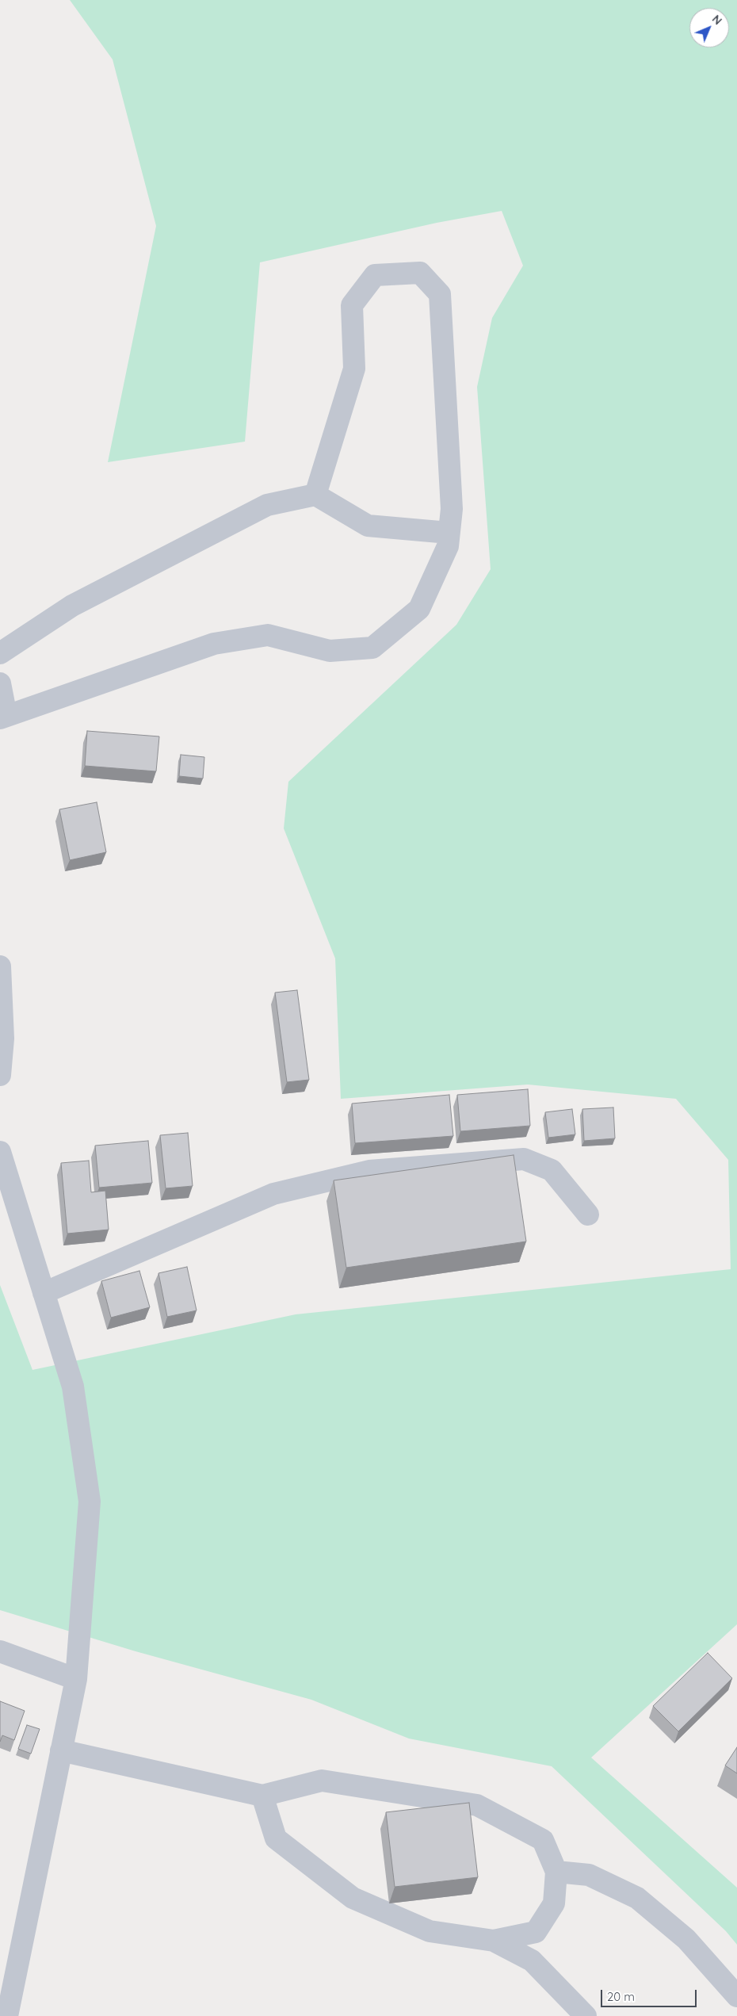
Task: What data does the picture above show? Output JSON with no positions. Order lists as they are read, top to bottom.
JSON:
{
  "scale_bar": "20 m",
  "north": "top right"
}
